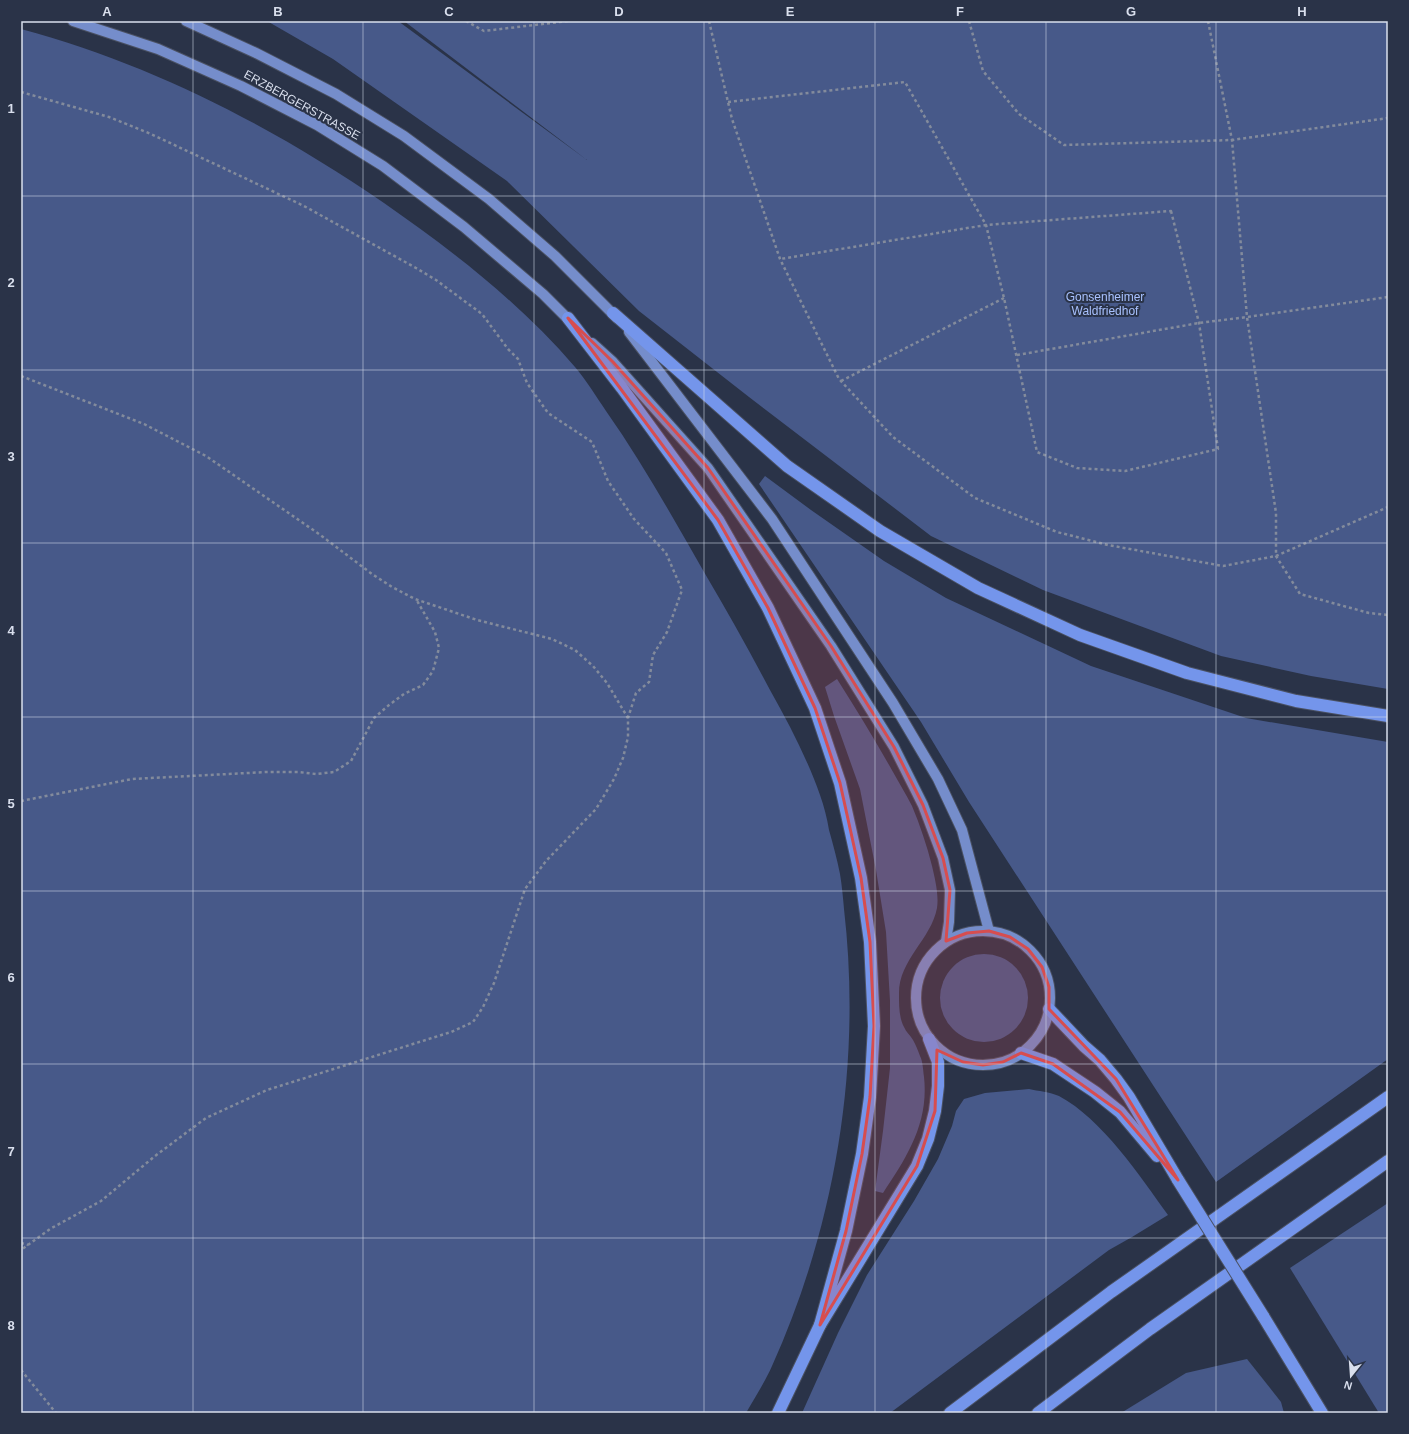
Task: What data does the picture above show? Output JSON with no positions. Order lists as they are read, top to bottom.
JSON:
{
  "streets": {
    "main road": ["ERZBERGERSTRASSE"]
  },
  "parks": ["Gonsenheimer Waldfriedhof"],
  "north": "bottom",
  "grid": {
    "columns": [
      "A",
      "B",
      "C",
      "D",
      "E",
      "F",
      "G",
      "H"
    ],
    "rows": [
      "1",
      "2",
      "3",
      "4",
      "5",
      "6",
      "7",
      "8"
    ]
  }
}
